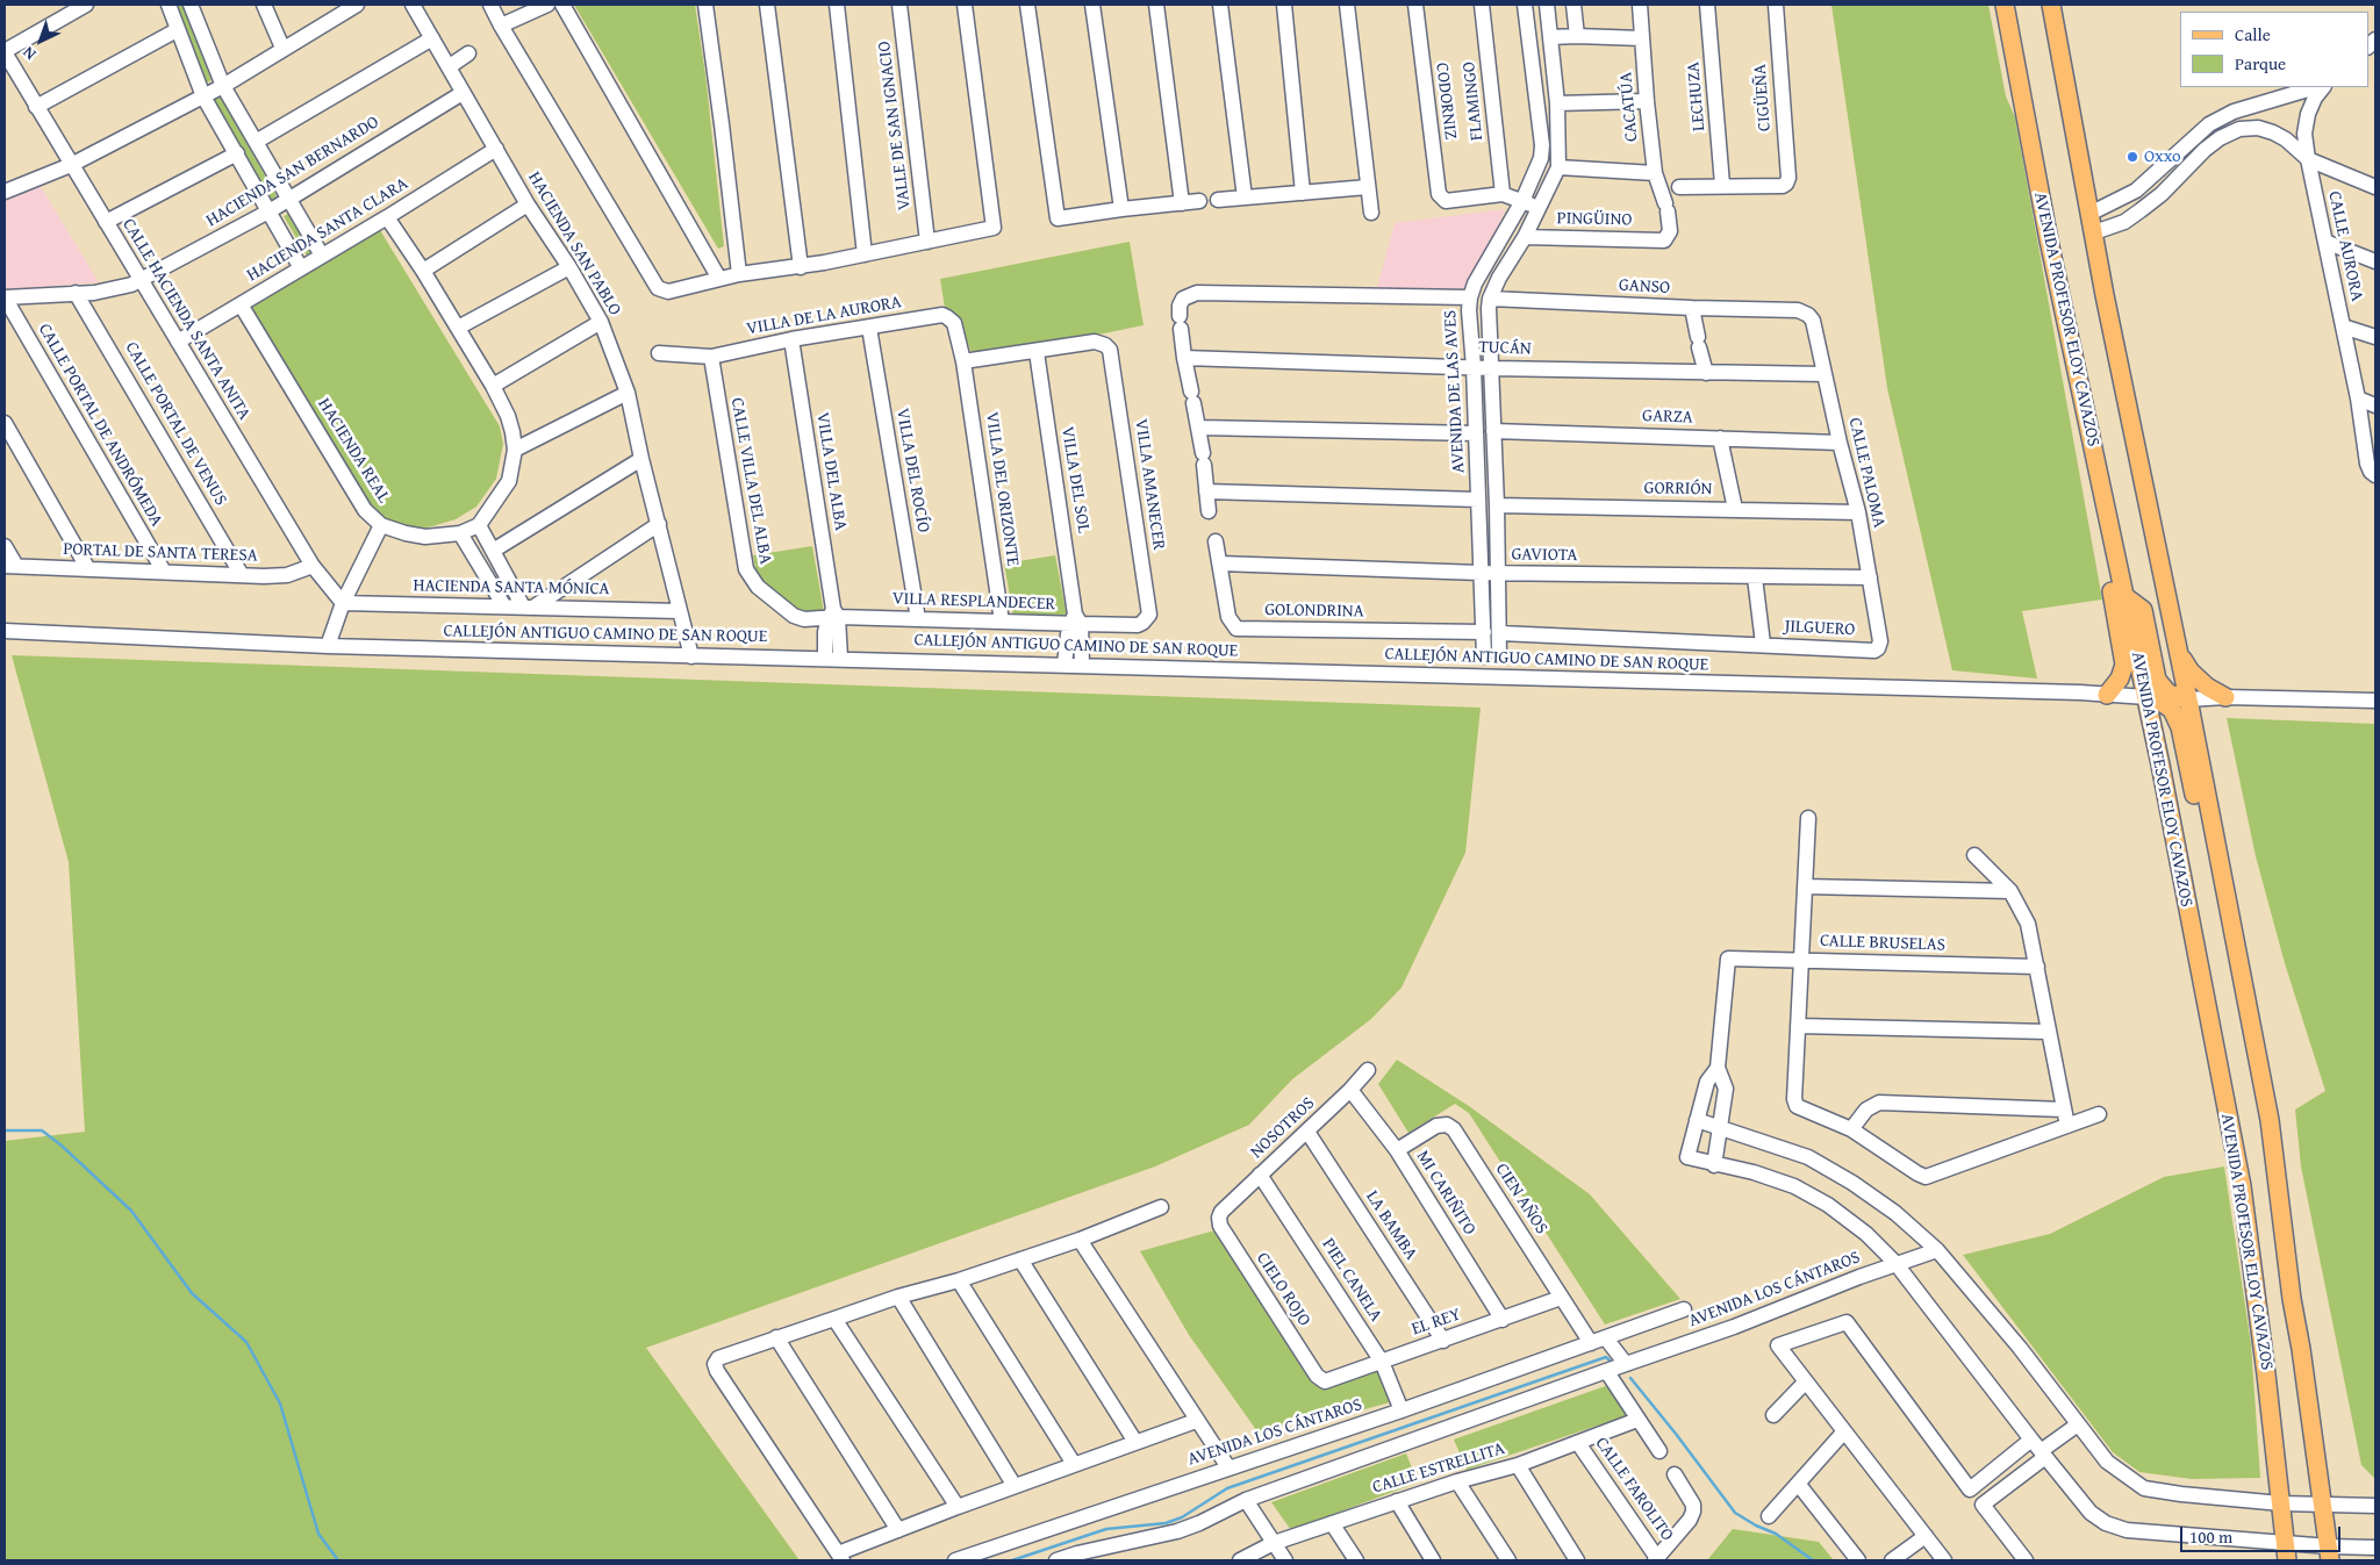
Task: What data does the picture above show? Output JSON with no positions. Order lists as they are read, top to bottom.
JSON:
{
  "streets": {
    "main road": ["AVENIDA PROFESOR ELOY CAVAZOS"],
    "street": [
      "LECHUZA",
      "CIGÜEÑA",
      "CODORNIZ",
      "FLAMINGO",
      "CACATÚA",
      "VALLE DE SAN IGNACIO",
      "HACIENDA SAN BERNARDO",
      "PINGÜINO",
      "HACIENDA SANTA CLARA",
      "HACIENDA SAN PABLO",
      "CALLE AURORA",
      "GANSO",
      "VILLA DE LA AURORA",
      "CALLE HACIENDA SANTA ANITA",
      "TUCÁN",
      "AVENIDA DE LAS AVES",
      "GARZA",
      "CALLE PORTAL DE VENUS",
      "CALLE PORTAL DE ANDRÓMEDA",
      "HACIENDA REAL",
      "VILLA DEL ROCÍO",
      "VILLA DEL ALBA",
      "CALLE PALOMA",
      "VILLA DEL SOL",
      "CALLE VILLA DEL ALBA",
      "VILLA AMANECER",
      "VILLA DEL ORIZONTE",
      "GORRIÓN",
      "PORTAL DE SANTA TERESA",
      "GAVIOTA",
      "HACIENDA SANTA MÓNICA",
      "VILLA RESPLANDECER",
      "GOLONDRINA",
      "JILGUERO",
      "CALLEJÓN ANTIGUO CAMINO DE SAN ROQUE",
      "CALLE BRUSELAS",
      "NOSOTROS",
      "MI CARIÑITO",
      "CIEN AÑOS",
      "LA BAMBA",
      "PIEL CANELA",
      "CIELO ROJO",
      "AVENIDA LOS CÁNTAROS",
      "EL REY",
      "CALLE ESTRELLITA",
      "CALLE FAROLITO"
    ]
  },
  "crossings": [
    ["LECHUZA", "CIGÜEÑA"],
    ["CODORNIZ", "FLAMINGO"],
    ["CACATÚA", "PINGÜINO"],
    ["HACIENDA SAN BERNARDO", "HACIENDA SAN PABLO"],
    ["HACIENDA SAN BERNARDO", "CALLE HACIENDA SANTA ANITA"],
    ["HACIENDA SAN BERNARDO", "CALLE PORTAL DE VENUS"],
    ["HACIENDA SAN BERNARDO", "CALLE PORTAL DE ANDRÓMEDA"],
    ["PINGÜINO", "AVENIDA DE LAS AVES"],
    ["HACIENDA SANTA CLARA", "HACIENDA SAN PABLO"],
    ["HACIENDA SANTA CLARA", "CALLE HACIENDA SANTA ANITA"],
    ["HACIENDA SANTA CLARA", "HACIENDA REAL"],
    ["HACIENDA SAN PABLO", "HACIENDA SANTA MÓNICA"],
    ["HACIENDA SAN PABLO", "CALLEJÓN ANTIGUO CAMINO DE SAN ROQUE"],
    ["GANSO", "AVENIDA DE LAS AVES"],
    ["GANSO", "CALLE PALOMA"],
    ["VILLA DE LA AURORA", "VILLA DEL ROCÍO"],
    ["VILLA DE LA AURORA", "VILLA DEL ALBA"],
    ["VILLA DE LA AURORA", "CALLE VILLA DEL ALBA"],
    ["VILLA DE LA AURORA", "VILLA DEL ORIZONTE"],
    ["CALLE HACIENDA SANTA ANITA", "PORTAL DE SANTA TERESA"],
    ["CALLE HACIENDA SANTA ANITA", "HACIENDA SANTA MÓNICA"],
    ["AVENIDA PROFESOR ELOY CAVAZOS", "CALLEJÓN ANTIGUO CAMINO DE SAN ROQUE"],
    ["TUCÁN", "AVENIDA DE LAS AVES"],
    ["TUCÁN", "CALLE PALOMA"],
    ["AVENIDA DE LAS AVES", "GARZA"],
    ["AVENIDA DE LAS AVES", "GORRIÓN"],
    ["AVENIDA DE LAS AVES", "GAVIOTA"],
    ["AVENIDA DE LAS AVES", "GOLONDRINA"],
    ["GARZA", "CALLE PALOMA"],
    ["CALLE PORTAL DE VENUS", "PORTAL DE SANTA TERESA"],
    ["CALLE PORTAL DE ANDRÓMEDA", "PORTAL DE SANTA TERESA"],
    ["VILLA DEL ROCÍO", "VILLA RESPLANDECER"],
    ["VILLA DEL ALBA", "VILLA RESPLANDECER"],
    ["VILLA DEL ALBA", "CALLEJÓN ANTIGUO CAMINO DE SAN ROQUE"],
    ["CALLE PALOMA", "GORRIÓN"],
    ["CALLE PALOMA", "GAVIOTA"],
    ["CALLE PALOMA", "JILGUERO"],
    ["VILLA DEL SOL", "VILLA AMANECER"],
    ["VILLA DEL SOL", "VILLA RESPLANDECER"],
    ["VILLA DEL SOL", "CALLEJÓN ANTIGUO CAMINO DE SAN ROQUE"],
    ["CALLE VILLA DEL ALBA", "VILLA RESPLANDECER"],
    ["VILLA AMANECER", "VILLA RESPLANDECER"],
    ["VILLA DEL ORIZONTE", "VILLA RESPLANDECER"],
    ["GAVIOTA", "GOLONDRINA"],
    ["NOSOTROS", "MI CARIÑITO"],
    ["NOSOTROS", "LA BAMBA"],
    ["NOSOTROS", "PIEL CANELA"],
    ["NOSOTROS", "CIELO ROJO"],
    ["MI CARIÑITO", "CIEN AÑOS"],
    ["MI CARIÑITO", "EL REY"],
    ["CIEN AÑOS", "AVENIDA LOS CÁNTAROS"],
    ["CIEN AÑOS", "EL REY"],
    ["LA BAMBA", "EL REY"],
    ["PIEL CANELA", "AVENIDA LOS CÁNTAROS"],
    ["PIEL CANELA", "EL REY"],
    ["CIELO ROJO", "EL REY"],
    ["CALLE ESTRELLITA", "CALLE FAROLITO"]
  ],
  "places": ["Oxxo"],
  "legend": ["Calle", "Parque"],
  "scale_bar": "100 m",
  "north": "bottom left"
}
